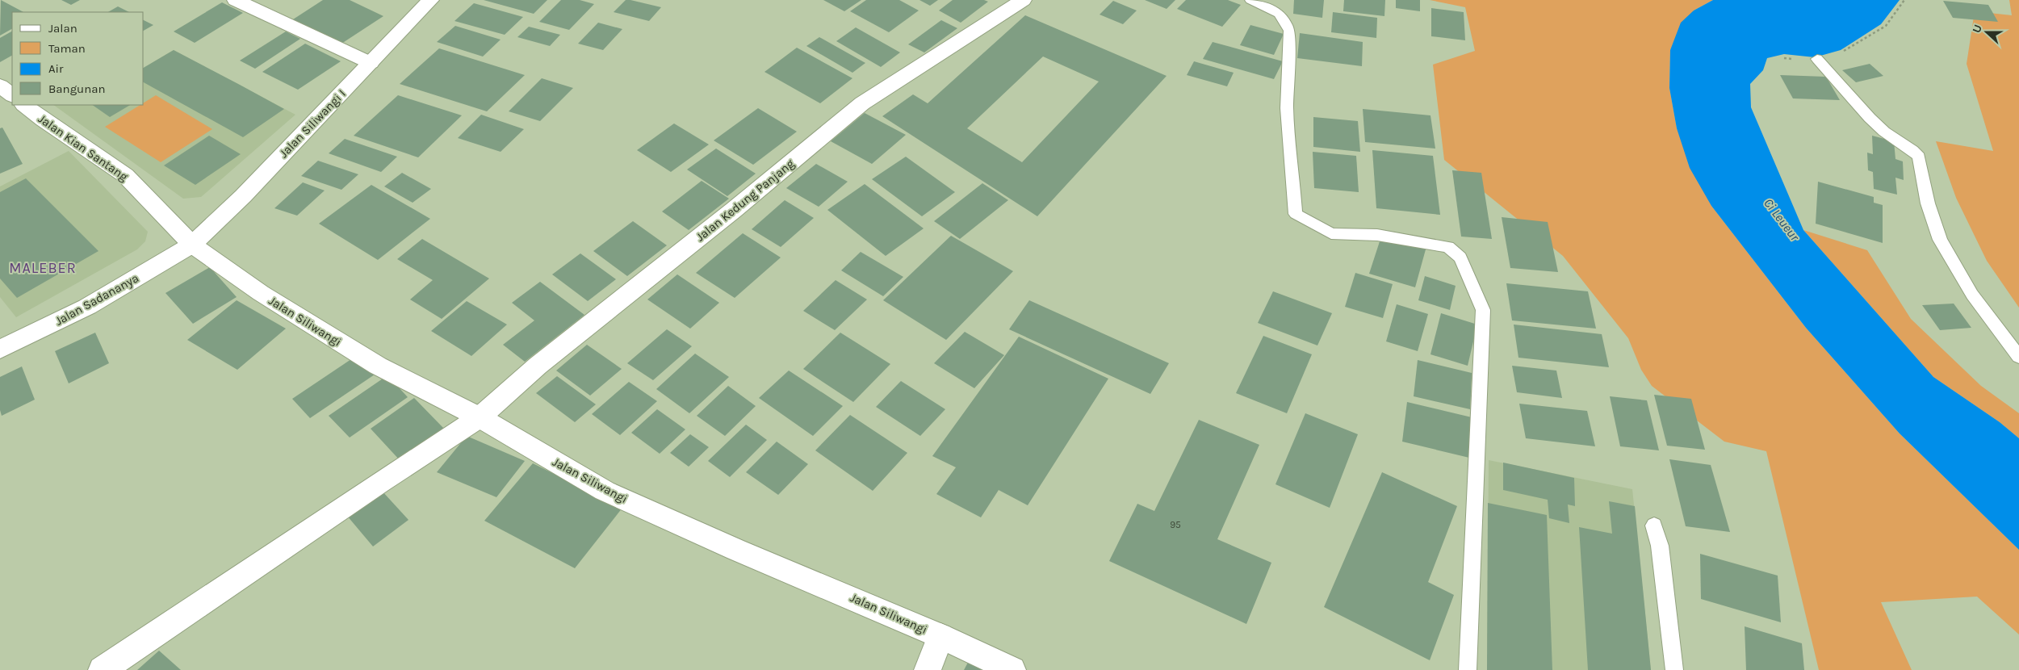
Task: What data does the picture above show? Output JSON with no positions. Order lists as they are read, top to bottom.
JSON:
{
  "streets": {
    "street": [
      "Jalan Siliwangi I",
      "Jalan Kian Santang",
      "Jalan Kedung Panjang",
      "Jalan Sadananya",
      "Jalan Siliwangi"
    ]
  },
  "crossings": [
    ["Jalan Siliwangi I", "Jalan Kian Santang"],
    ["Jalan Siliwangi I", "Jalan Sadananya"],
    ["Jalan Siliwangi I", "Jalan Siliwangi"],
    ["Jalan Kian Santang", "Jalan Sadananya"],
    ["Jalan Kian Santang", "Jalan Siliwangi"],
    ["Jalan Kedung Panjang", "Jalan Siliwangi"],
    ["Jalan Sadananya", "Jalan Siliwangi"]
  ],
  "districts": ["MALEBER"],
  "water": ["Ci Leueur"],
  "house_numbers": ["95"],
  "legend": [
    "Jalan",
    "Taman",
    "Air",
    "Bangunan"
  ],
  "north": "left"
}
